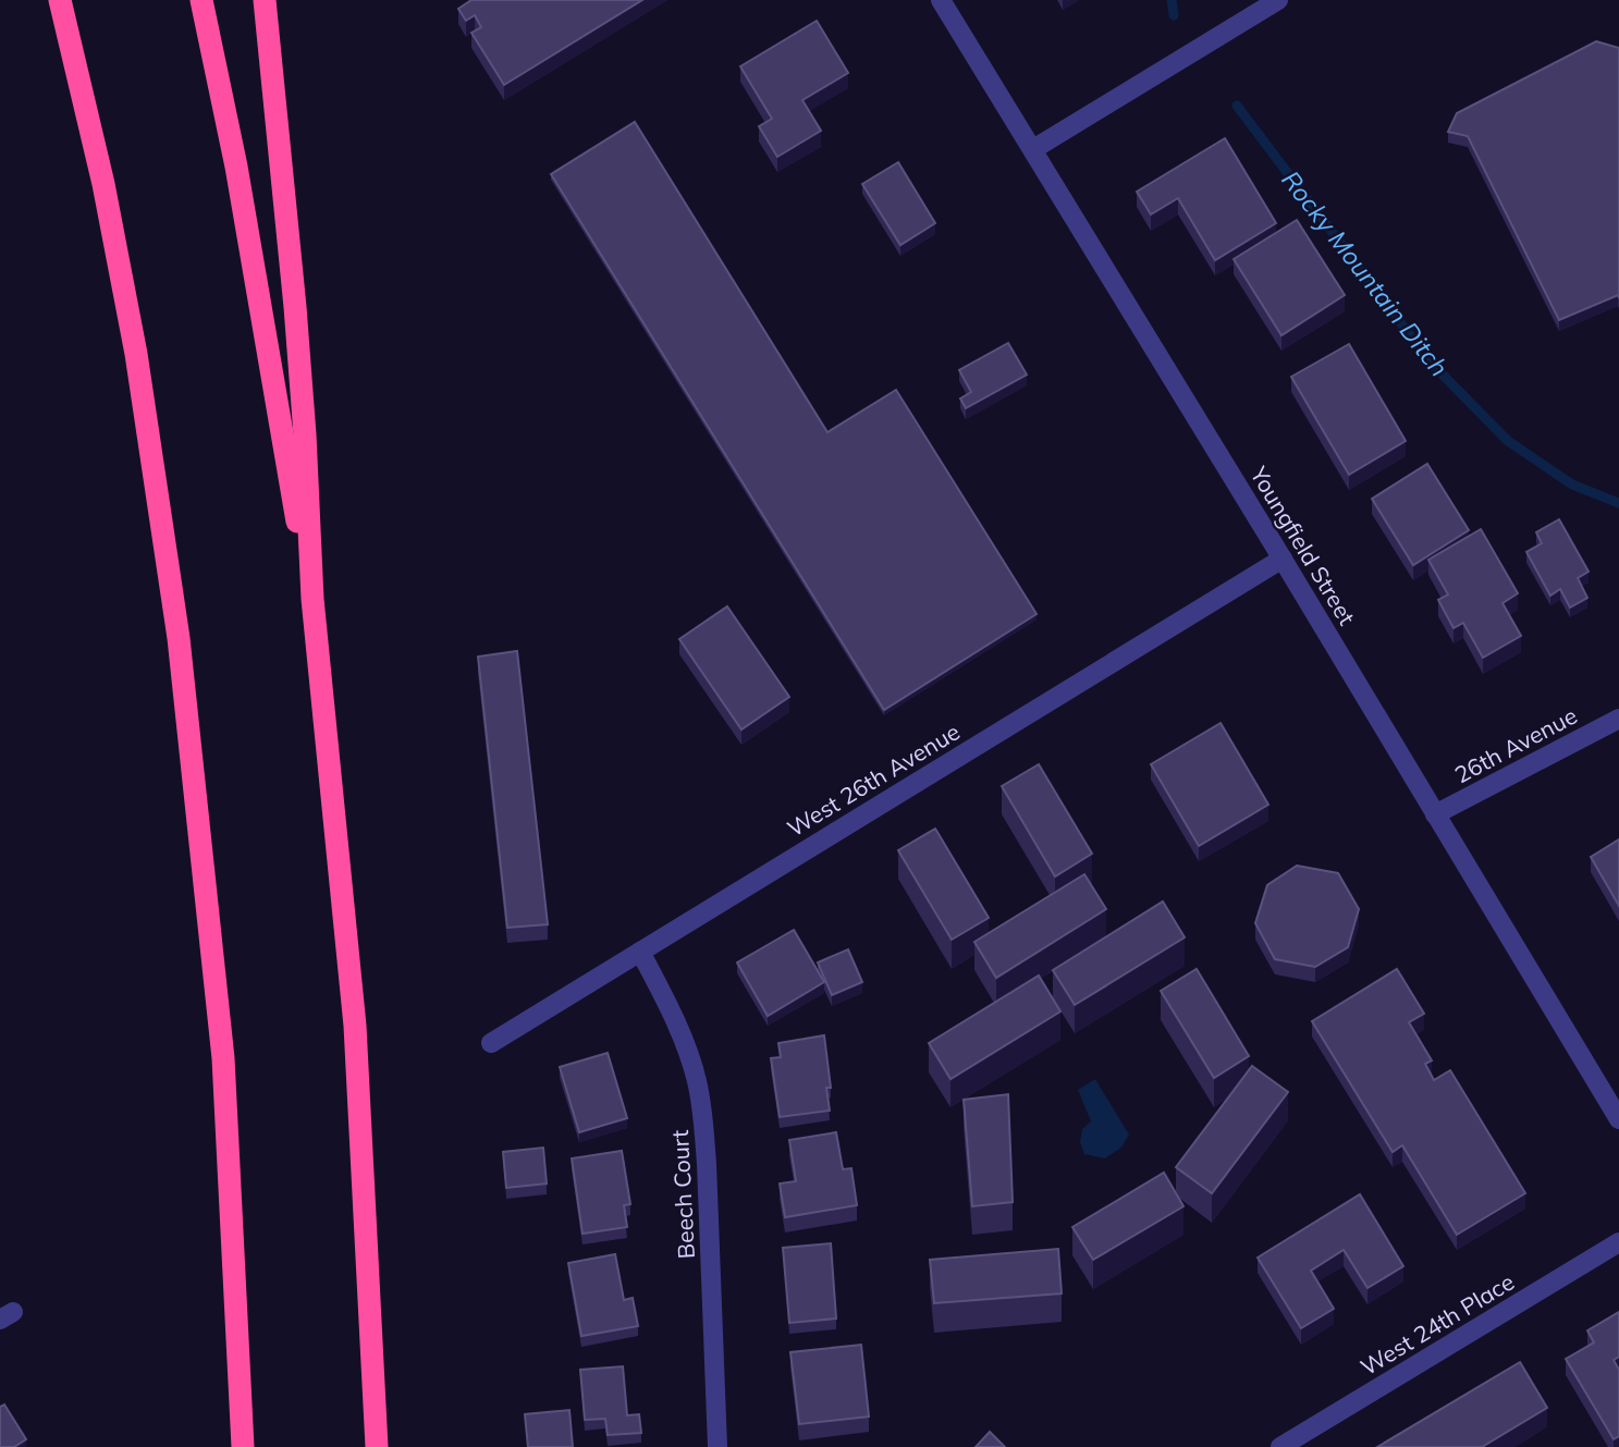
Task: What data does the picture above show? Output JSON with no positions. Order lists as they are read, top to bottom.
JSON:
{
  "streets": {
    "street": [
      "Youngfield Street",
      "26th Avenue",
      "West 26th Avenue",
      "Beech Court",
      "West 24th Place"
    ]
  },
  "crossings": [
    ["Youngfield Street", "26th Avenue"],
    ["Youngfield Street", "West 26th Avenue"],
    ["West 26th Avenue", "Beech Court"]
  ],
  "water": ["Rocky Mountain Ditch"]
}
